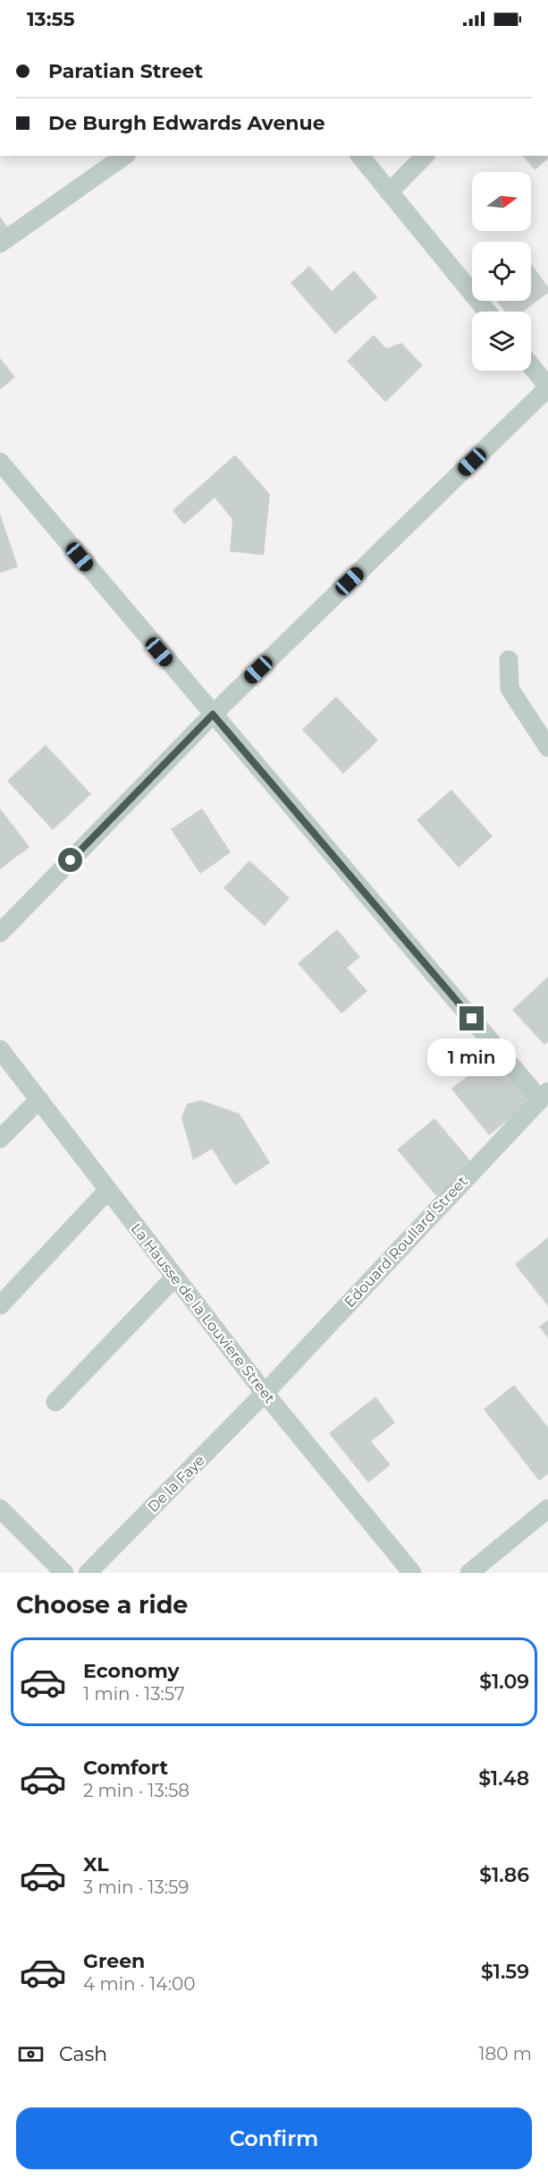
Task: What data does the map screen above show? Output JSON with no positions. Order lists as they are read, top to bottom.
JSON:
{
  "streets": {
    "street": ["Edouard Roullard Street", "La Hausse de la Louviere Street", "De la Faye"]
  },
  "crossings": [
    ["Edouard Roullard Street", "La Hausse de la Louviere Street"],
    ["Edouard Roullard Street", "De la Faye"],
    ["La Hausse de la Louviere Street", "De la Faye"]
  ],
  "north": "right",
  "page": {
    "status": "13:55",
    "banner": ["Paratian Street", "De Burgh Edwards Avenue"],
    "bubble": "1 min",
    "heading": "Choose a ride",
    "list": [
      {
        "name": "Economy",
        "note": "1 min · 13:57",
        "value": "$1.09"
      },
      {
        "name": "Comfort",
        "note": "2 min · 13:58",
        "value": "$1.48"
      },
      {
        "name": "XL",
        "note": "3 min · 13:59",
        "value": "$1.86"
      },
      {
        "name": "Green",
        "note": "4 min · 14:00",
        "value": "$1.59"
      }
    ],
    "pay": ["Cash", "180 m"],
    "buttons": "Confirm"
  }
}
